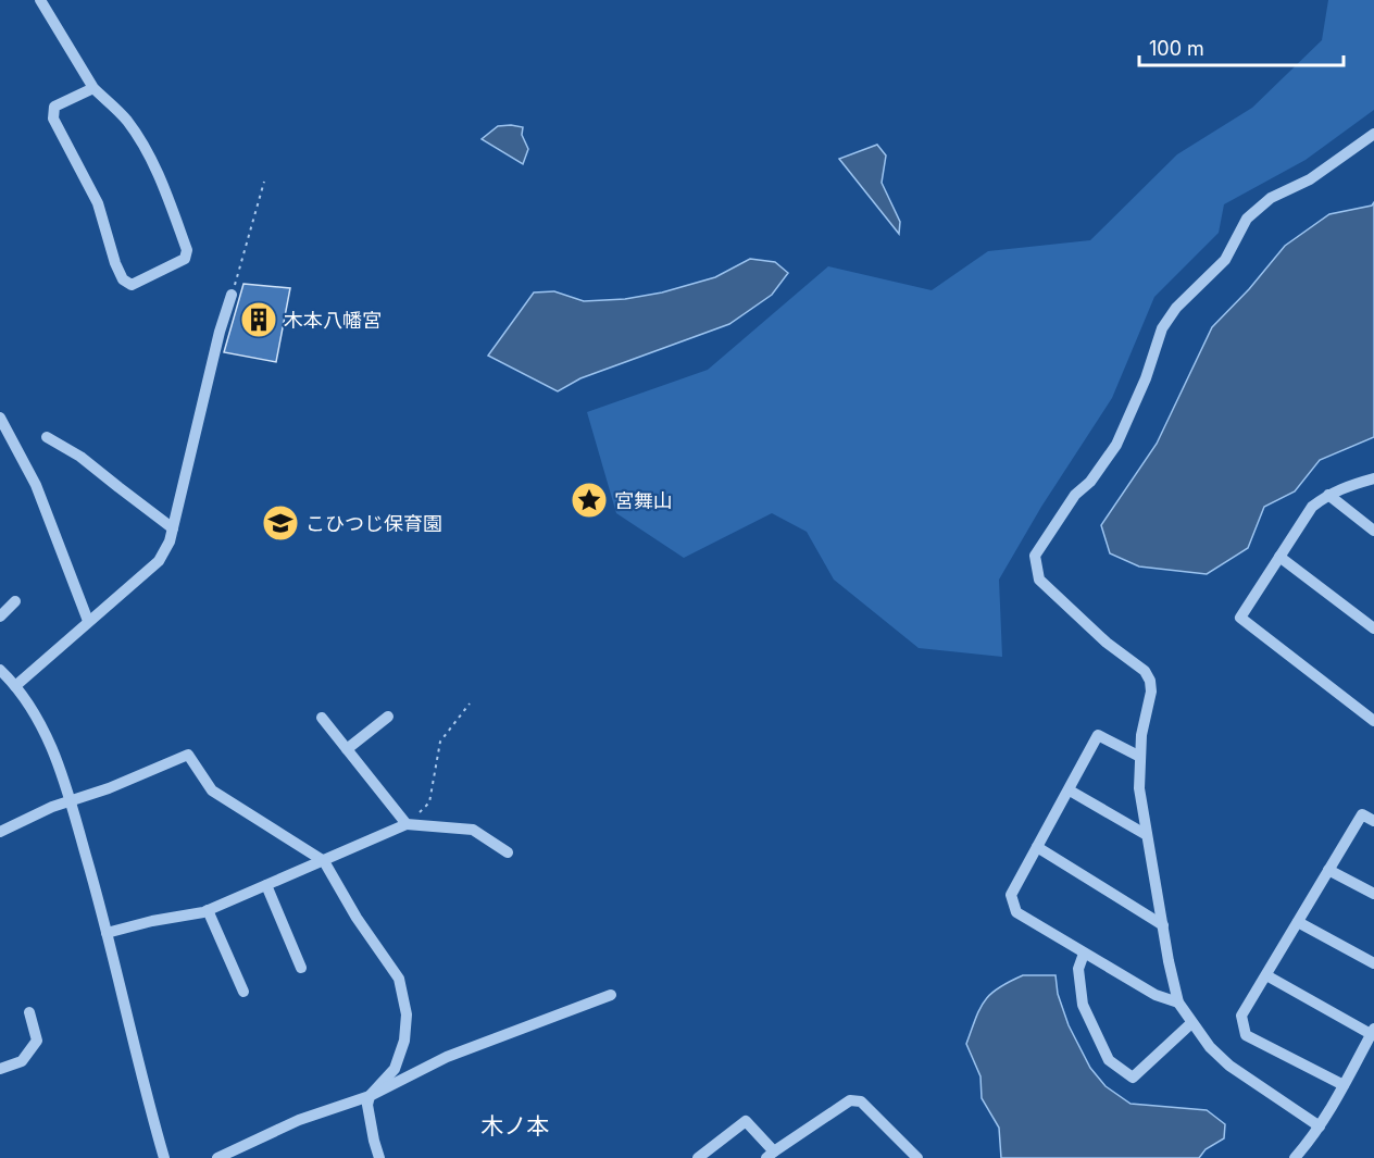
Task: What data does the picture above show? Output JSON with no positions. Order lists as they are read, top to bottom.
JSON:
{
  "districts": ["木ノ本"],
  "places": {
    "building": ["木本八幡宮"],
    "place": ["宮舞山"],
    "school or university": ["こひつじ保育園"]
  },
  "scale_bar": "100 m"
}
